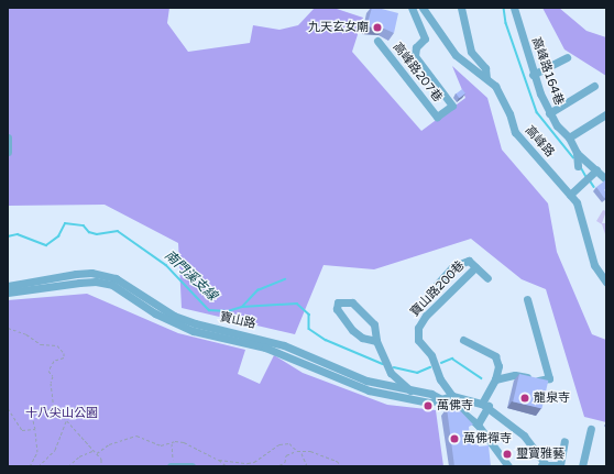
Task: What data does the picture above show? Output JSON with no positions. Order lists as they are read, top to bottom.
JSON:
{
  "streets": {
    "street": [
      "高峰路164巷",
      "高峰路207巷",
      "高峰路",
      "寶山路200巷",
      "寶山路"
    ]
  },
  "water": ["南門溪支線"],
  "parks": ["十八尖山公園"],
  "places": [
    "九天玄女廟",
    "龍泉寺",
    "萬佛寺",
    "萬佛禪寺",
    "璽寶雅藝"
  ]
}
